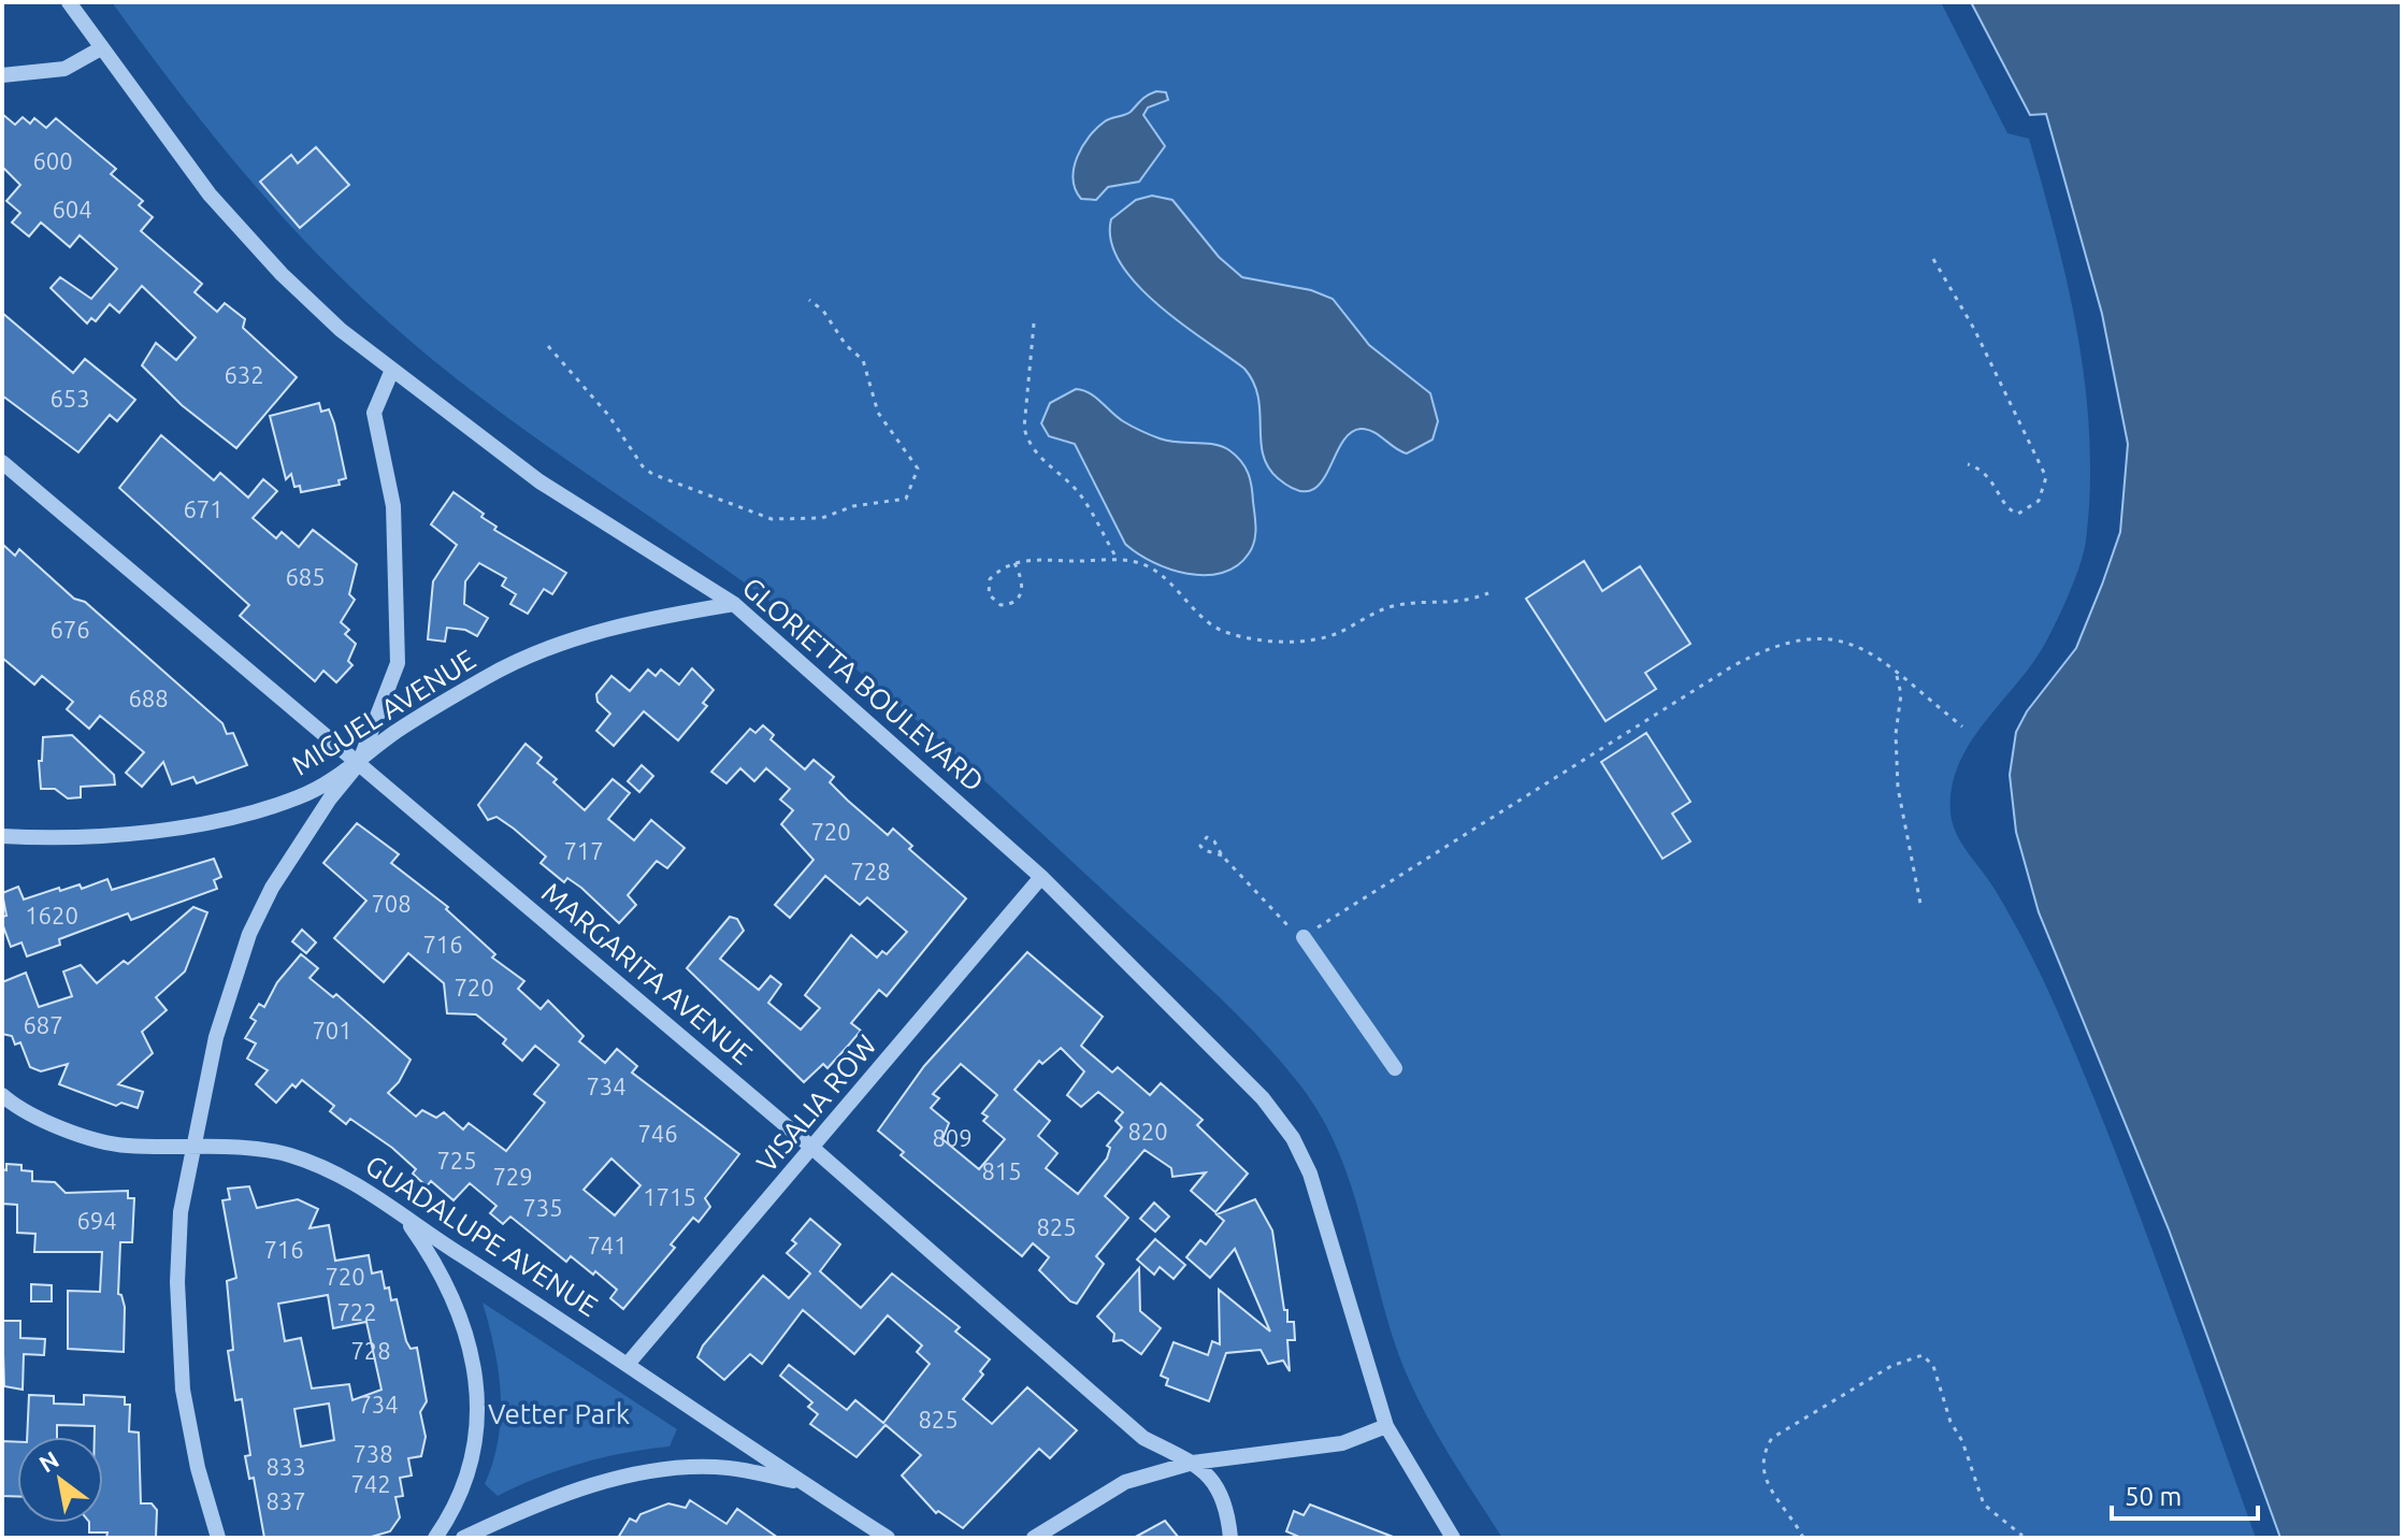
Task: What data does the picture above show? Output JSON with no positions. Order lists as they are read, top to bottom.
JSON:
{
  "streets": {
    "street": [
      "GLORIETTA BOULEVARD",
      "MIGUEL AVENUE",
      "MARGARITA AVENUE",
      "VISALIA ROW",
      "GUADALUPE AVENUE"
    ]
  },
  "crossings": [
    ["GLORIETTA BOULEVARD", "MIGUEL AVENUE"],
    ["GLORIETTA BOULEVARD", "VISALIA ROW"],
    ["MIGUEL AVENUE", "MARGARITA AVENUE"],
    ["MARGARITA AVENUE", "VISALIA ROW"],
    ["VISALIA ROW", "GUADALUPE AVENUE"]
  ],
  "parks": ["Vetter Park"],
  "house_numbers": [
    "600",
    "604",
    "632",
    "653",
    "671",
    "685",
    "676",
    "688",
    "720",
    "717",
    "728",
    "708",
    "1620",
    "716",
    "720",
    "687",
    "701",
    "734",
    "820",
    "746",
    "809",
    "725",
    "815",
    "729",
    "1715",
    "735",
    "694",
    "825",
    "741",
    "716",
    "720",
    "722",
    "728",
    "734",
    "825",
    "738",
    "833",
    "742",
    "837"
  ],
  "scale_bar": "50 m",
  "north": "top left"
}
